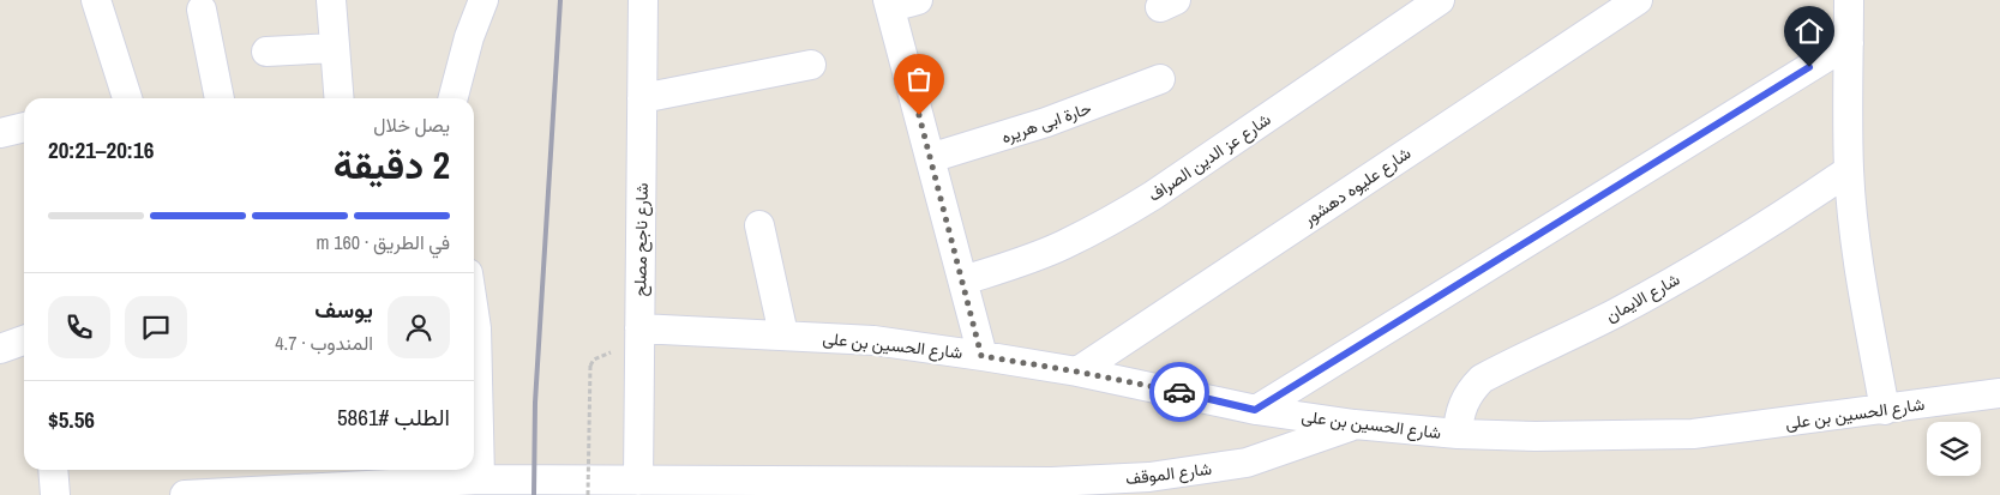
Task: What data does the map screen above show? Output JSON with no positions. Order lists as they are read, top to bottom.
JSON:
{
  "streets": {
    "street": [
      "حارة ابى هريره",
      "شارع عز الدين الصراف",
      "شارع عليوه دهشور",
      "شارع ناجح مصلح",
      "شارع الايمان",
      "شارع الحسين بن على",
      "شارع الموقف"
    ]
  },
  "crossings": [
    ["شارع عليوه دهشور", "شارع الحسين بن على"],
    ["شارع ناجح مصلح", "شارع الحسين بن على"],
    ["شارع ناجح مصلح", "شارع الموقف"],
    ["شارع الايمان", "شارع الحسين بن على"],
    ["شارع الحسين بن على", "شارع الموقف"]
  ],
  "page": {
    "heading": ["2 دقيقة", "يصل خلال", "20:16–20:21"],
    "panel": [
      "يوسف",
      "المندوب · 4.7",
      "الطلب #5861",
      "$5.56"
    ],
    "bar": "في الطريق · 160 m"
  }
}
